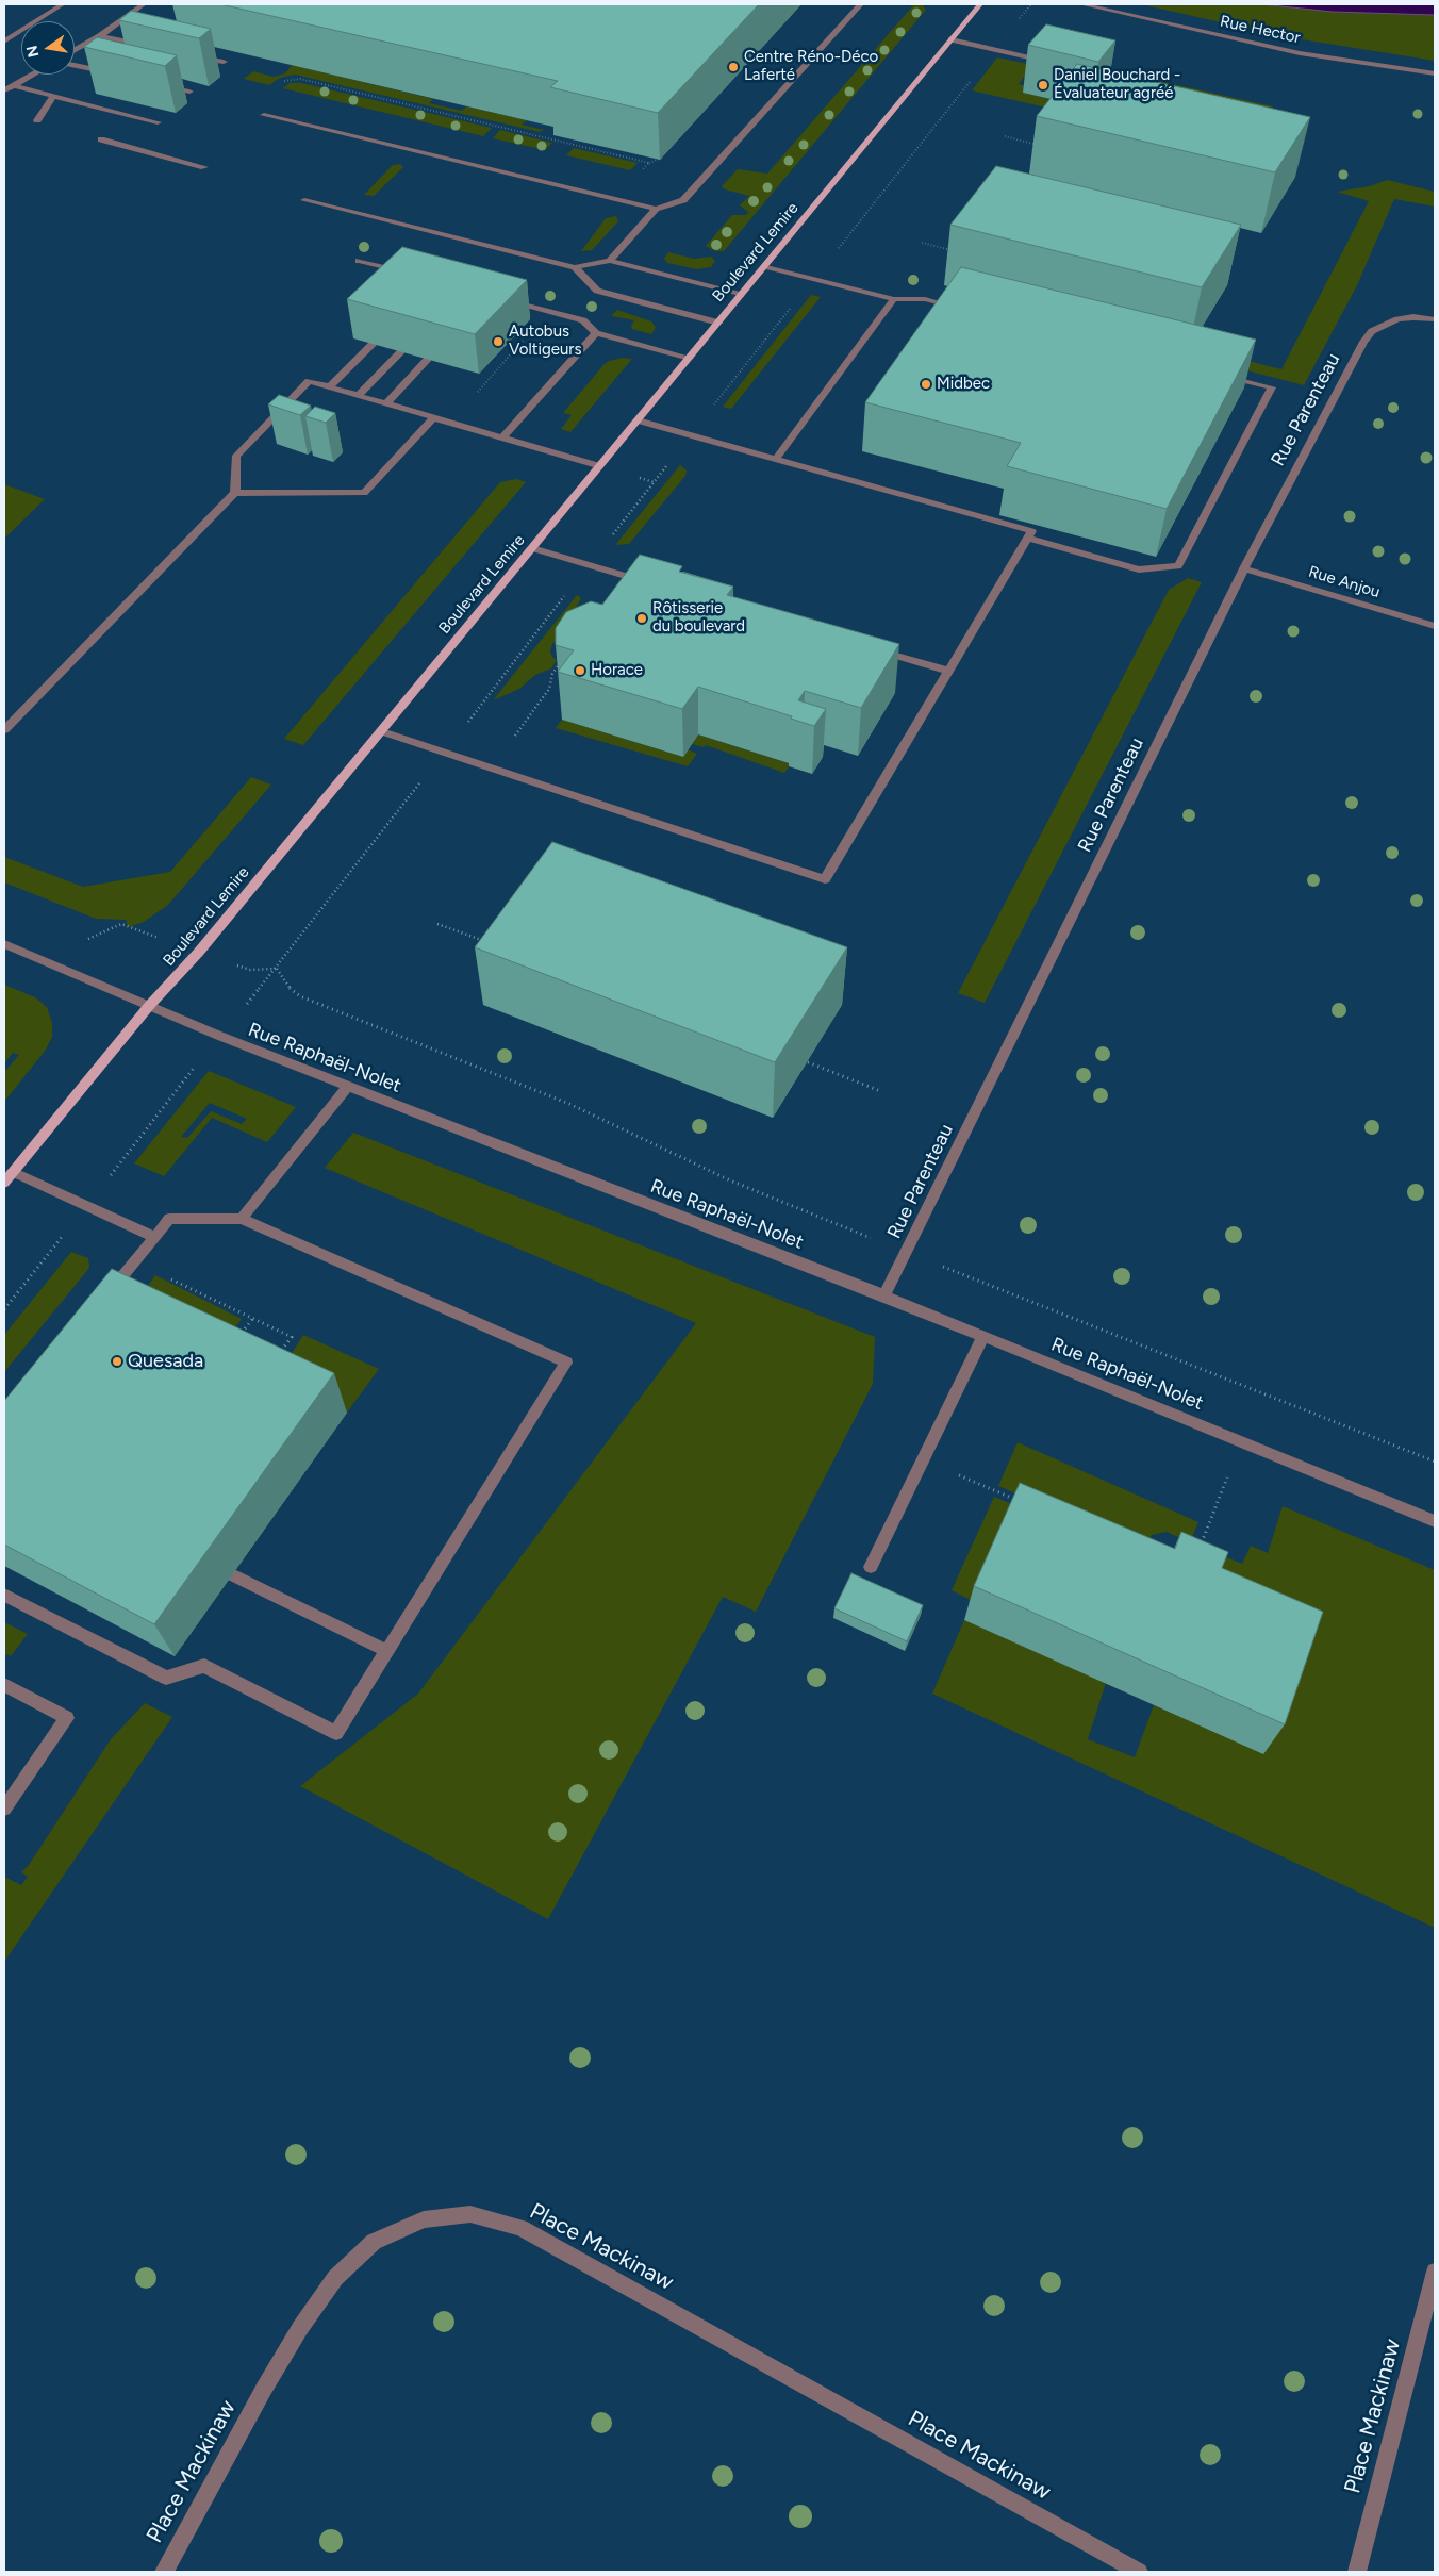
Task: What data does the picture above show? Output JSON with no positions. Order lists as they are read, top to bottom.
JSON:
{
  "streets": {
    "main road": ["Boulevard Lemire"],
    "street": [
      "Rue Hector",
      "Rue Parenteau",
      "Rue Anjou",
      "Rue Raphaël-Nolet",
      "Place Mackinaw"
    ]
  },
  "crossings": [
    ["Boulevard Lemire", "Rue Raphaël-Nolet"],
    ["Rue Parenteau", "Rue Anjou"],
    ["Rue Parenteau", "Rue Raphaël-Nolet"]
  ],
  "places": [
    "Centre Réno-Déco Laferté",
    "Daniel Bouchard - Évaluateur agréé",
    "Autobus Voltigeurs",
    "Midbec",
    "Rôtisserie du boulevard",
    "Horace",
    "Quesada"
  ],
  "north": "left"
}
